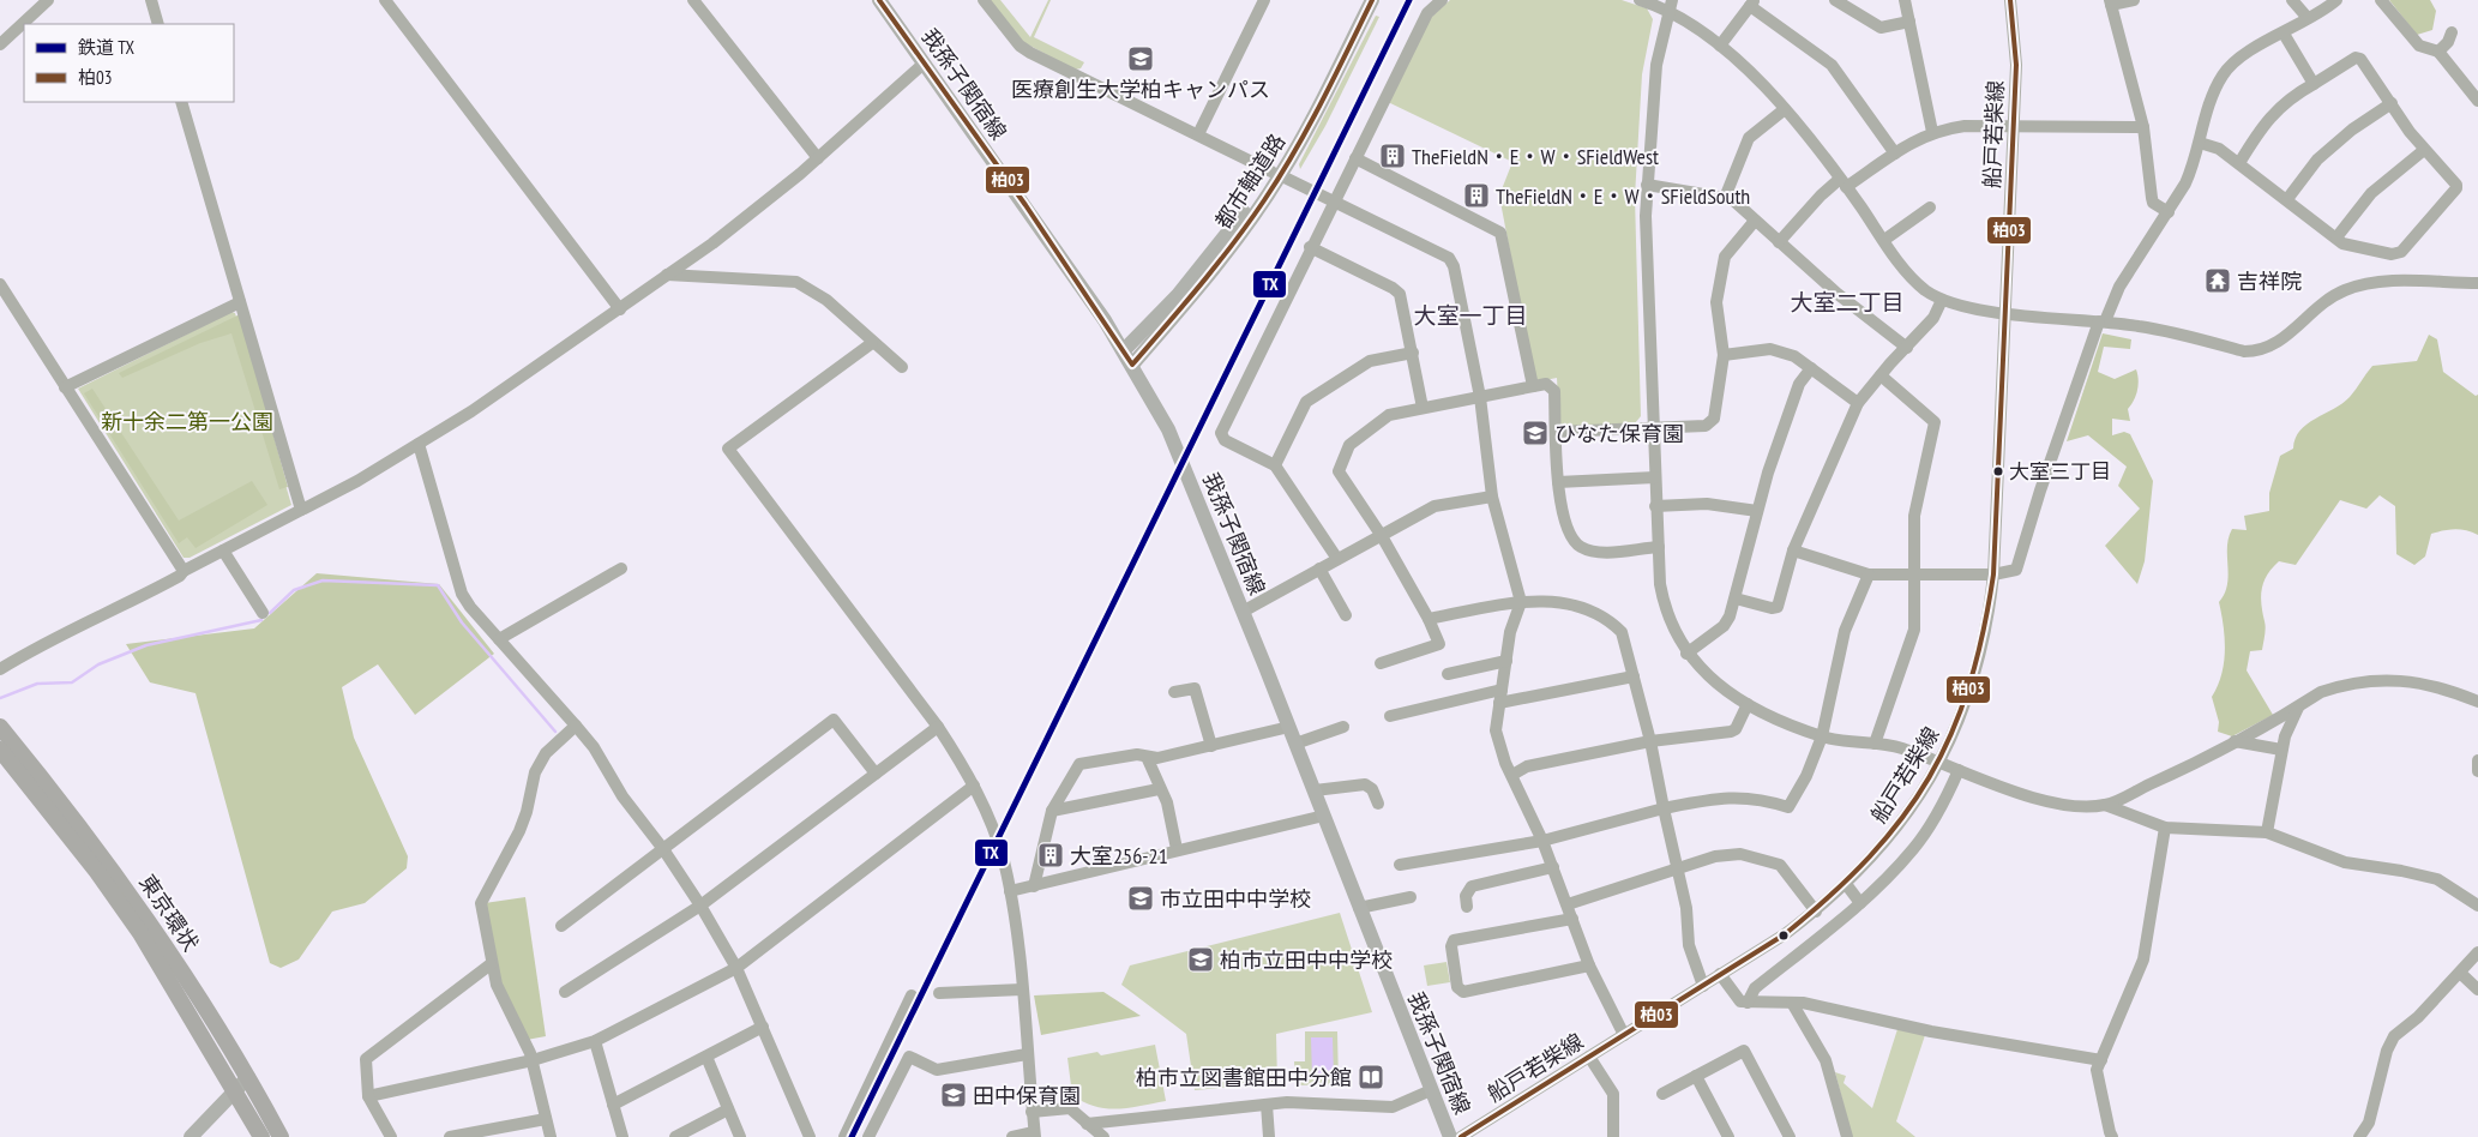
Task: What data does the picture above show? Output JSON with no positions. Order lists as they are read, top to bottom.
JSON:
{
  "streets": {
    "highway": ["東京環状"],
    "main road": ["我孫子関宿線", "都市軸道路"],
    "street": ["船戸若柴線"]
  },
  "crossings": [
    ["我孫子関宿線", "都市軸道路"]
  ],
  "districts": ["大室二丁目", "大室一丁目"],
  "parks": ["新十余二第一公園"],
  "places": {
    "school or university": [
      "医療創生大学柏キャンパス",
      "ひなた保育園",
      "市立田中中学校",
      "柏市立田中中学校",
      "田中保育園"
    ],
    "building": ["TheFieldN・E・W・SFieldWest", "TheFieldN・E・W・SFieldSouth", "大室256-21"],
    "temple": ["吉祥院"],
    "other": ["大室三丁目"],
    "library": ["柏市立図書館田中分館"]
  },
  "lines": ["rail line TX", "transit line 柏03"],
  "legend": ["鉄道 TX", "柏03"]
}
